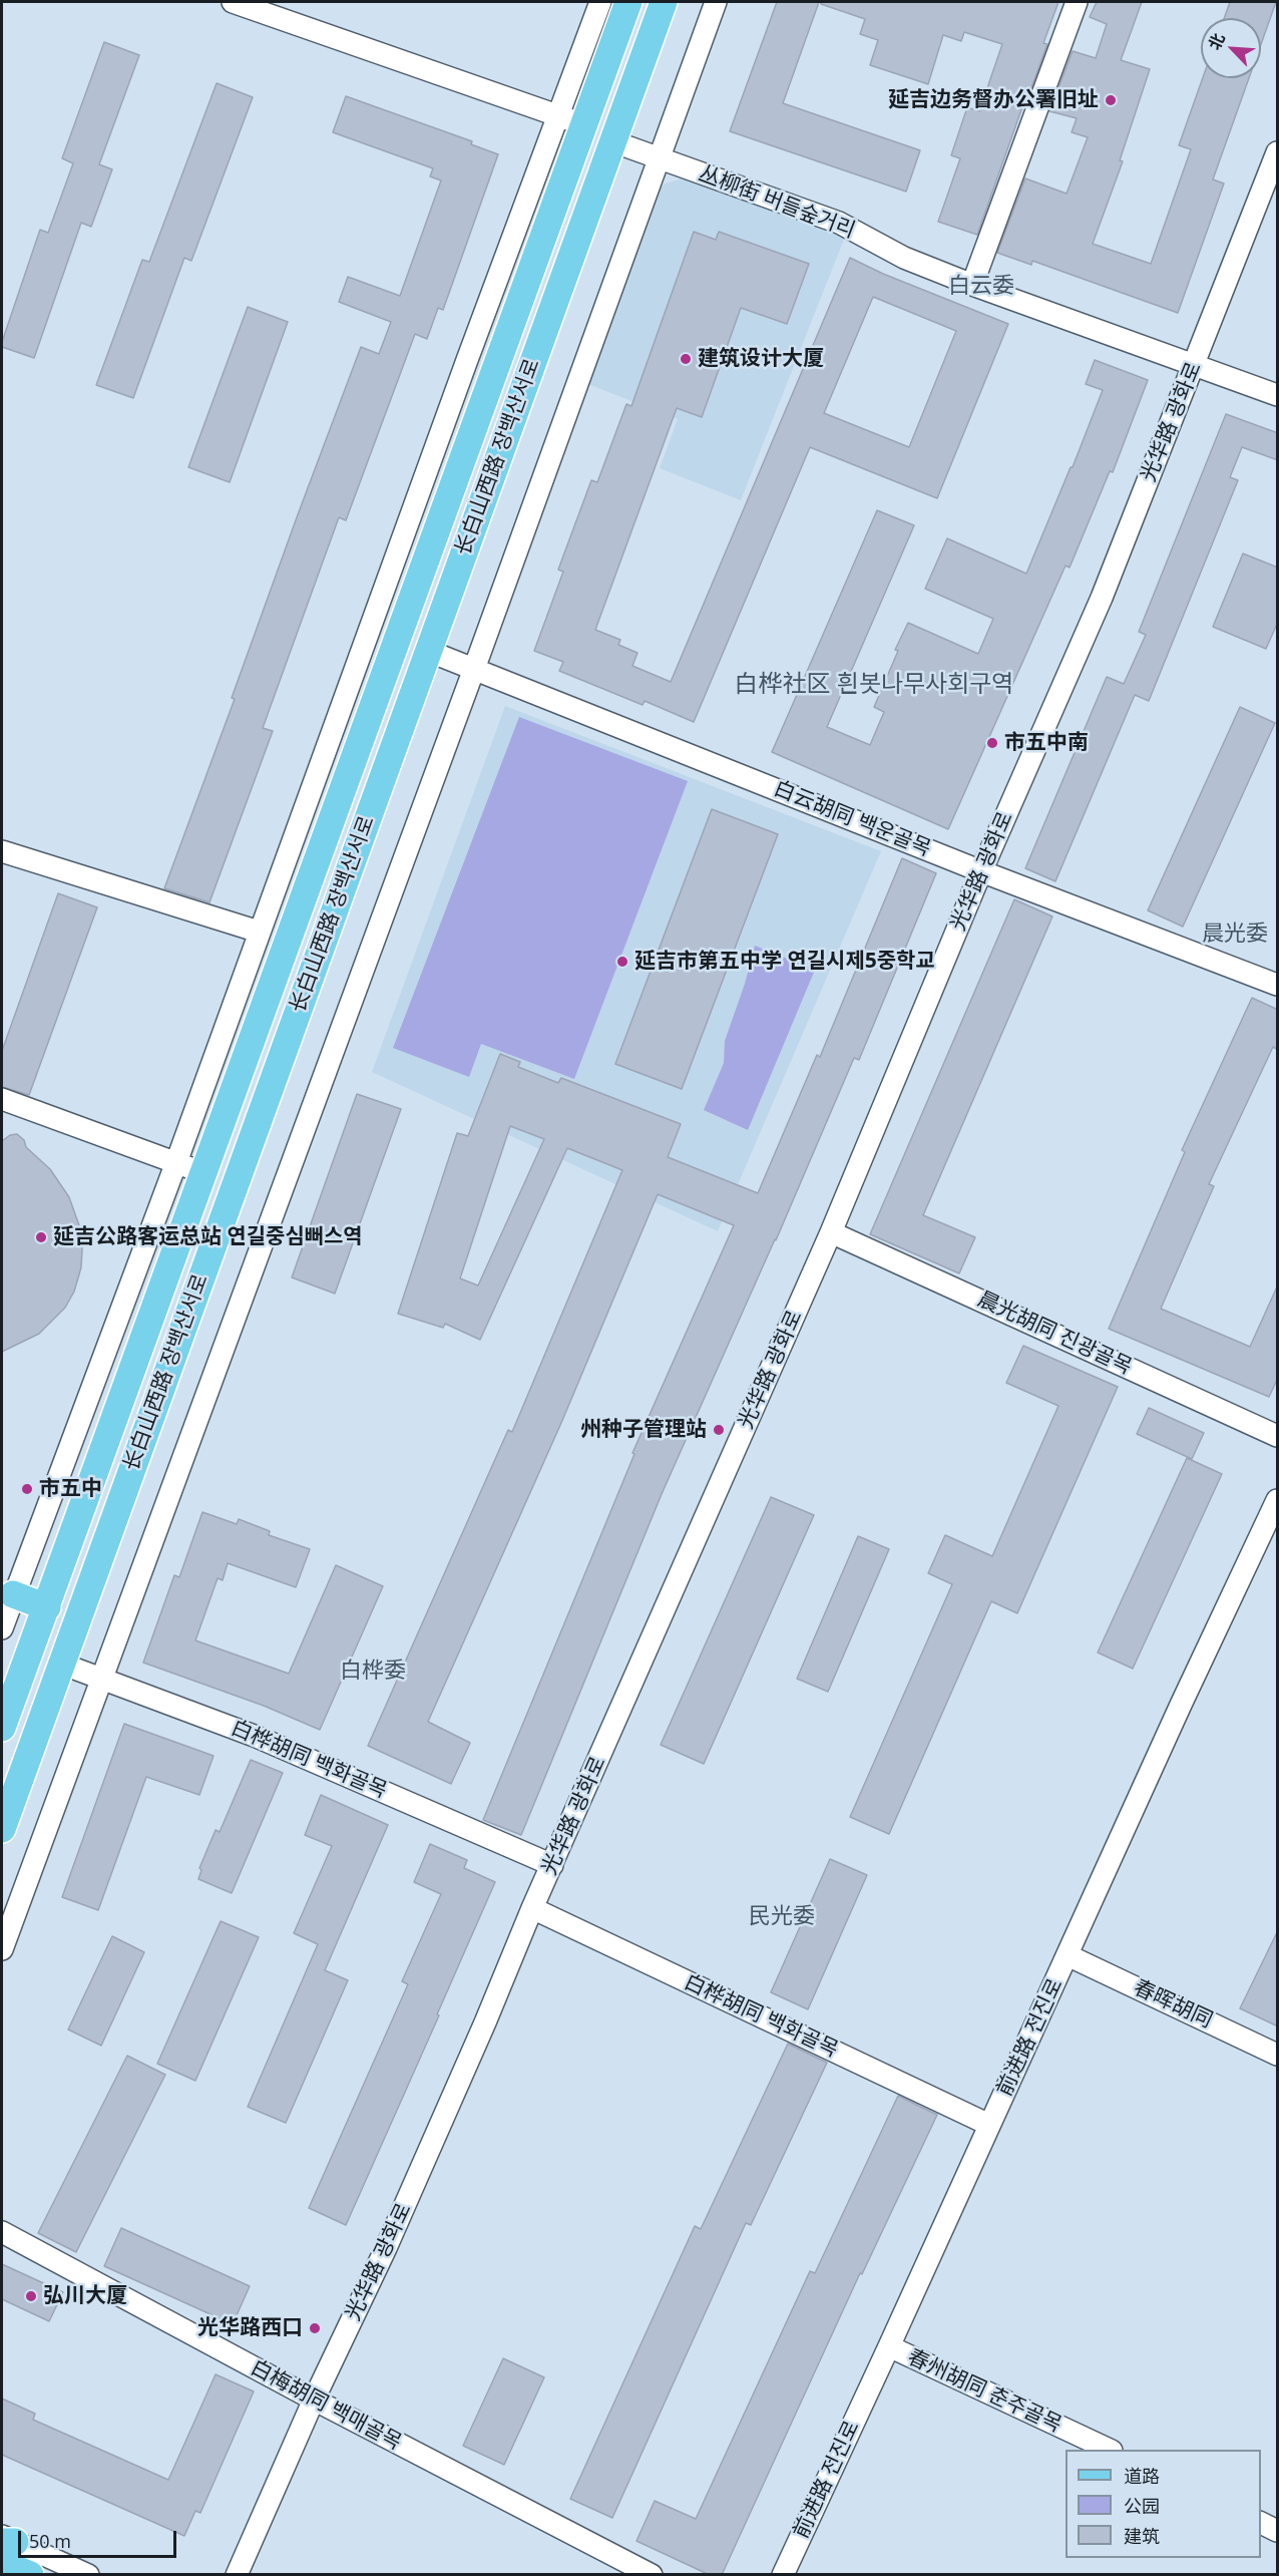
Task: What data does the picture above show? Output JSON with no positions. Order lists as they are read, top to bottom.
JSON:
{
  "streets": {
    "main road": ["长白山西路 장백산서로"],
    "street": [
      "丛柳街 버들숲거리",
      "光华路 광화로",
      "白云胡同 백운골목",
      "晨光胡同 진광골목",
      "白桦胡同 백화골목",
      "春晖胡同",
      "前进路 전진로",
      "春州胡同 춘주골목",
      "白梅胡同 백매골목"
    ]
  },
  "crossings": [
    ["丛柳街 버들숲거리", "光华路 광화로"],
    ["丛柳街 버들숲거리", "长白山西路 장백산서로"],
    ["光华路 광화로", "白云胡同 백운골목"],
    ["光华路 광화로", "晨光胡同 진광골목"],
    ["光华路 광화로", "白桦胡同 백화골목"],
    ["光华路 광화로", "白梅胡同 백매골목"],
    ["长白山西路 장백산서로", "白云胡同 백운골목"],
    ["长白山西路 장백산서로", "白桦胡同 백화골목"],
    ["白桦胡同 백화골목", "前进路 전진로"],
    ["春晖胡同", "前进路 전진로"],
    ["前进路 전진로", "春州胡同 춘주골목"]
  ],
  "districts": [
    "白云委",
    "白桦社区 흰봇나무사회구역",
    "晨光委",
    "白桦委",
    "民光委"
  ],
  "places": [
    "延吉边务督办公署旧址",
    "建筑设计大厦",
    "市五中南",
    "延吉市第五中学 연길시제5중학교",
    "延吉公路客运总站 연길중심뻐스역",
    "州种子管理站",
    "市五中",
    "弘川大厦",
    "光华路西口"
  ],
  "legend": ["道路", "公园", "建筑"],
  "scale_bar": "50 m",
  "north": "top left"
}
